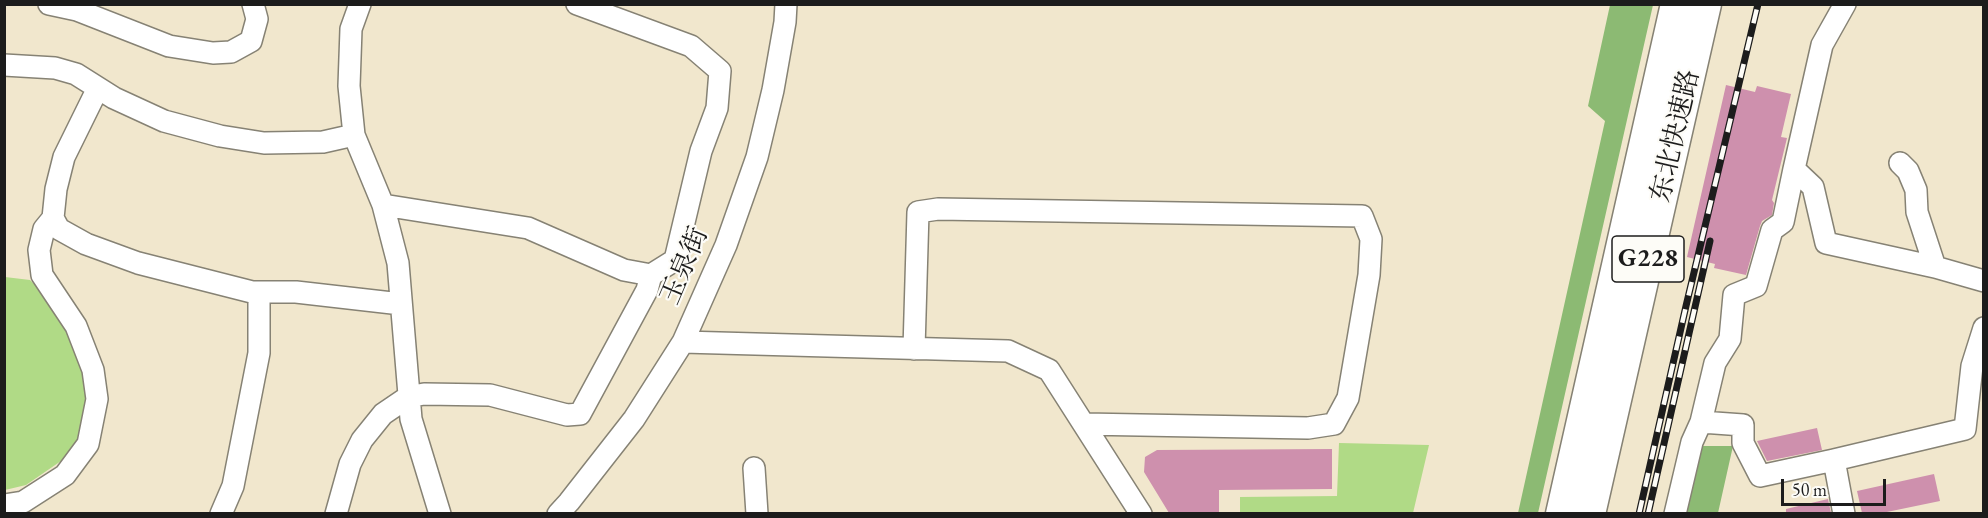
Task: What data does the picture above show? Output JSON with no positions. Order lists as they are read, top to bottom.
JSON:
{
  "streets": {
    "highway": ["东北快速路", "G228"],
    "street": ["玉泉街"]
  },
  "scale_bar": "50 m"
}
